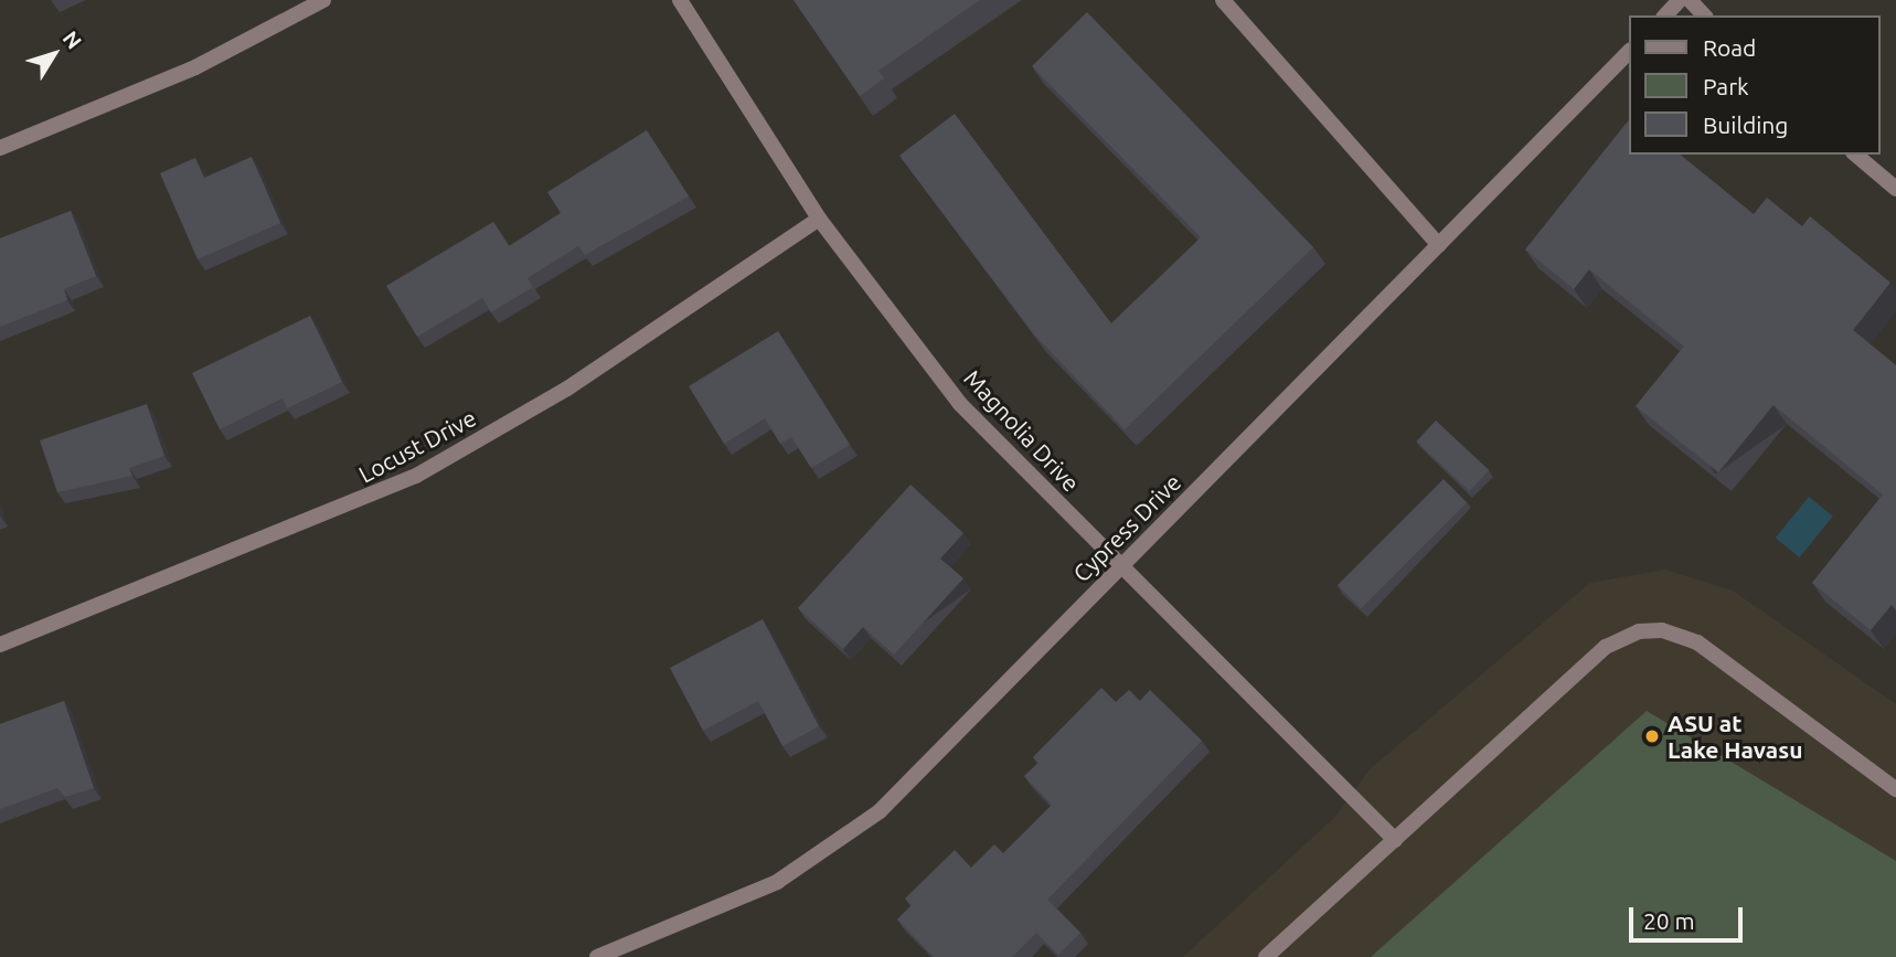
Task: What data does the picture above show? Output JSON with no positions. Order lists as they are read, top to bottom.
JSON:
{
  "streets": {
    "street": ["Magnolia Drive", "Locust Drive", "Cypress Drive"]
  },
  "crossings": [
    ["Magnolia Drive", "Locust Drive"],
    ["Magnolia Drive", "Cypress Drive"]
  ],
  "places": ["ASU at Lake Havasu"],
  "legend": ["Road", "Park", "Building"],
  "scale_bar": "20 m",
  "north": "top right"
}
